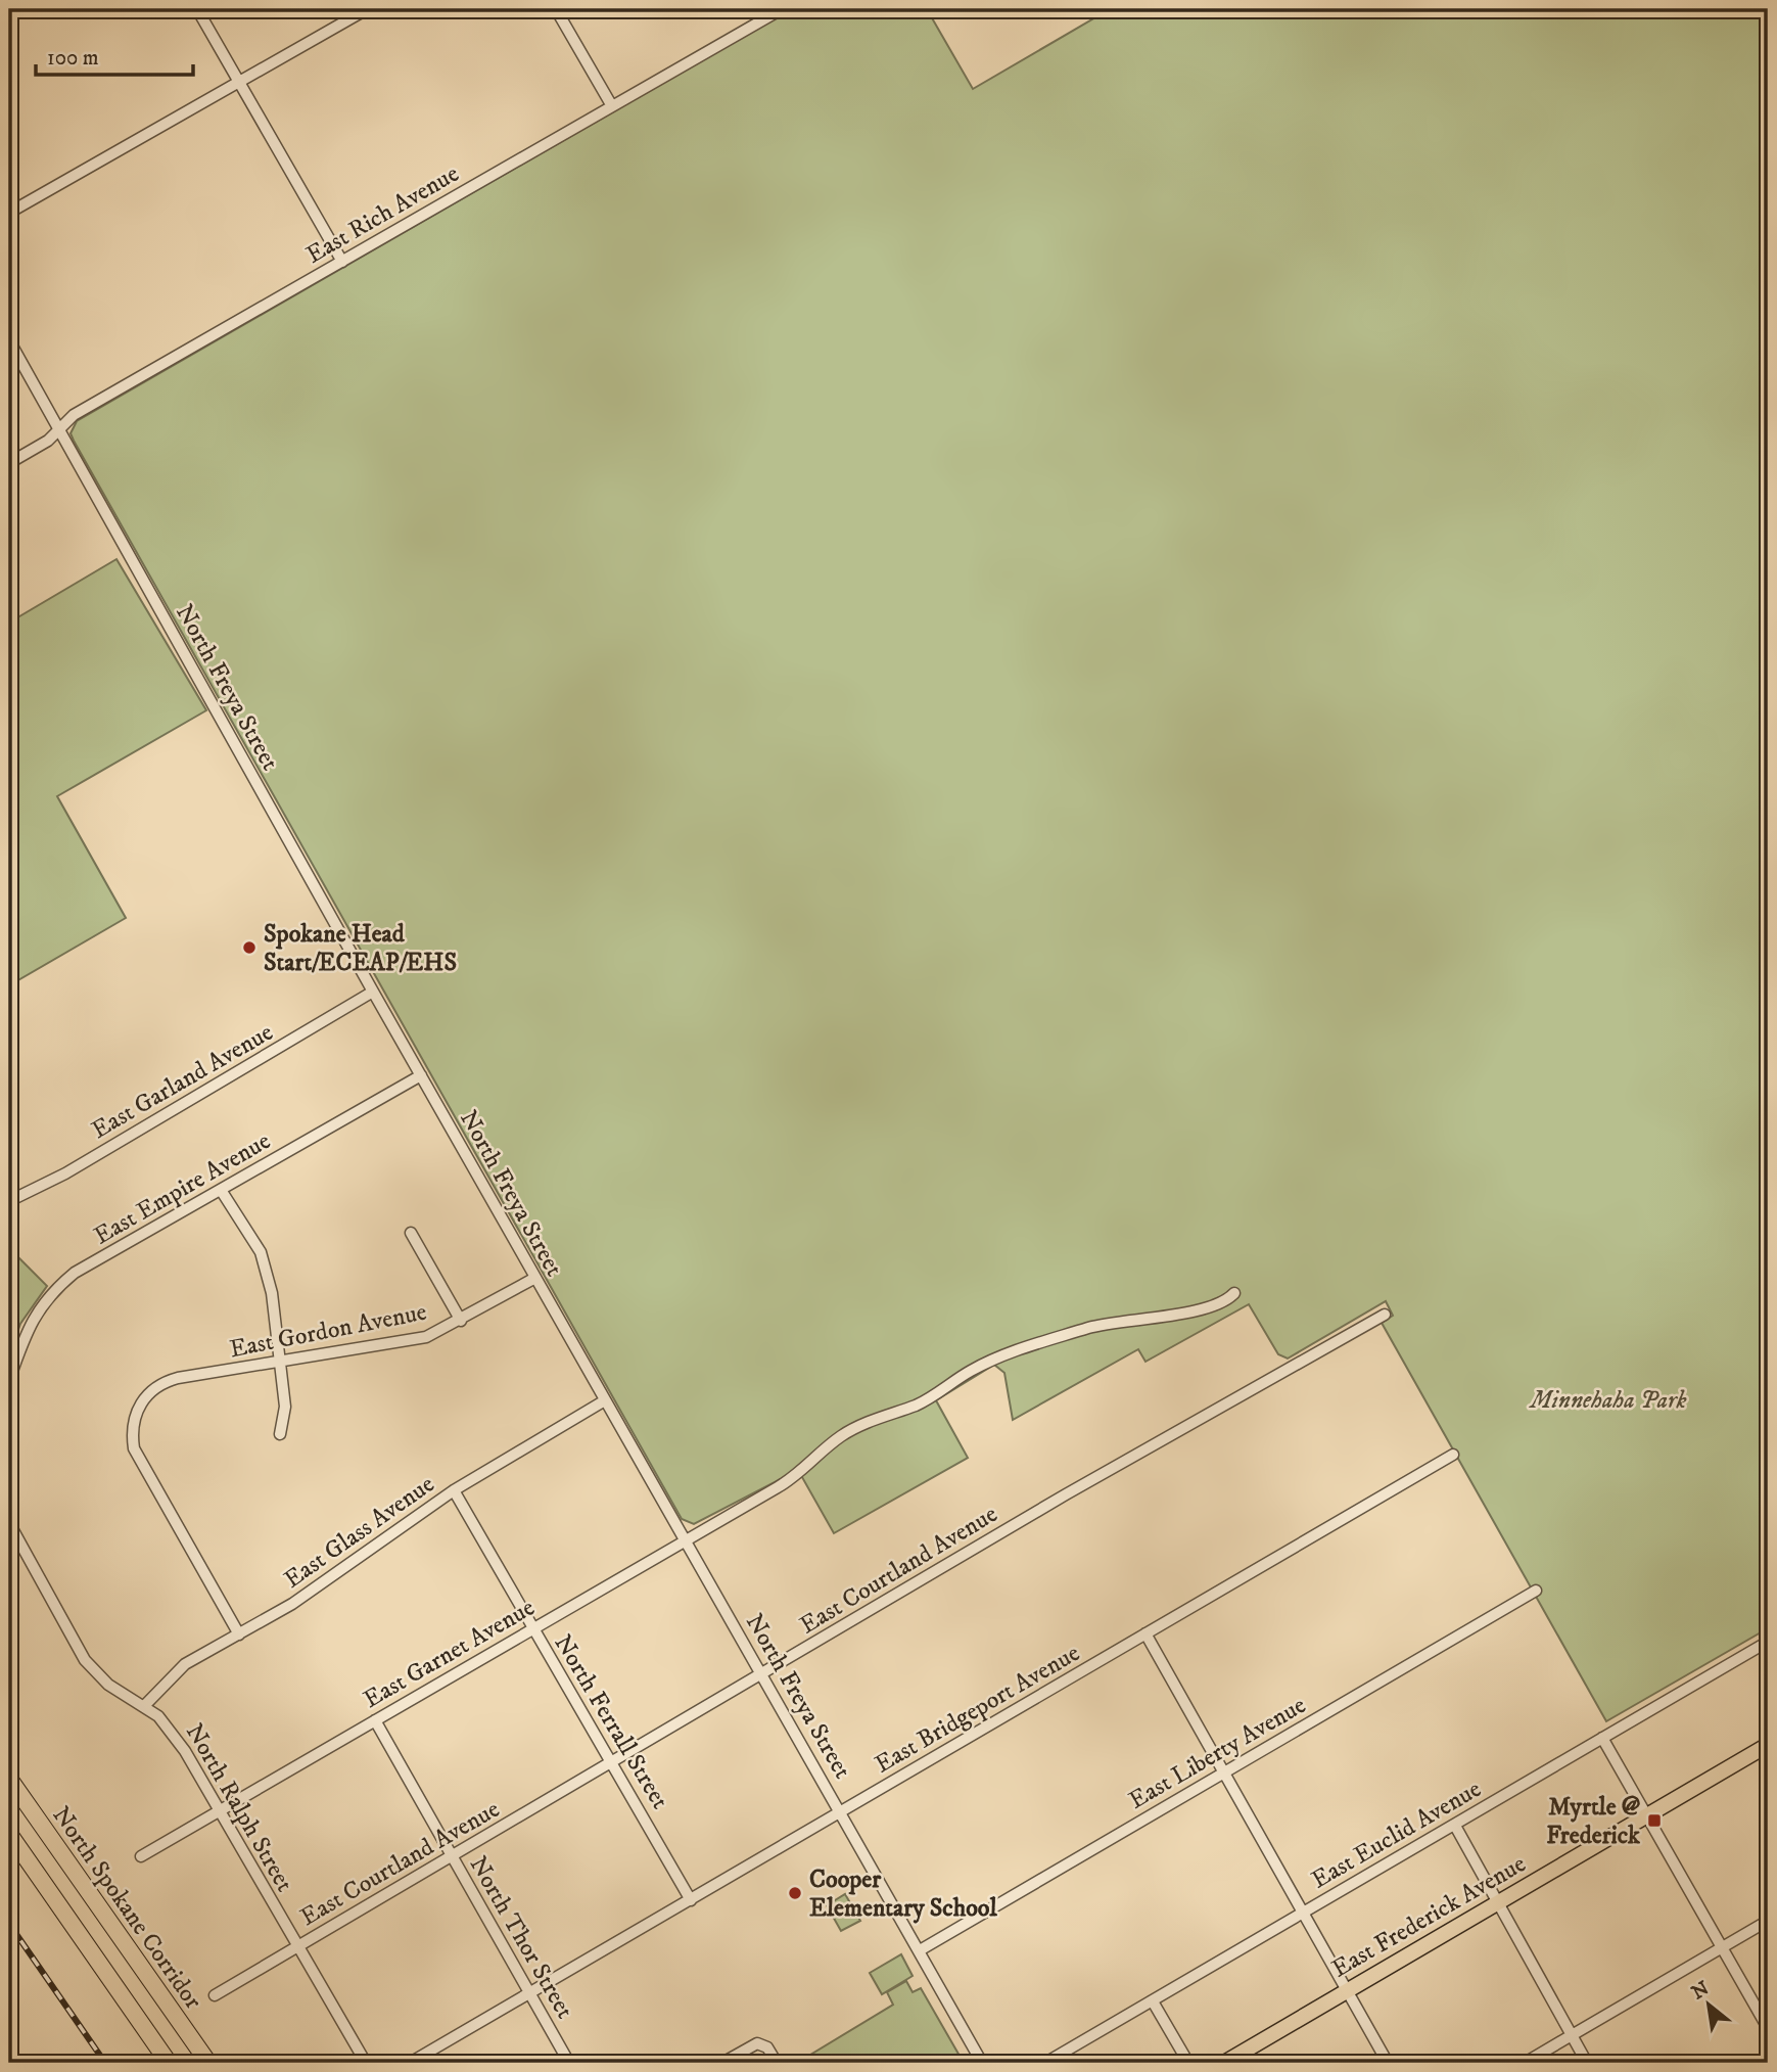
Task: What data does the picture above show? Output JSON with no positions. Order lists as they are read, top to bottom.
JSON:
{
  "streets": {
    "highway": ["North Spokane Corridor"],
    "main road": ["East Frederick Avenue"],
    "street": [
      "East Rich Avenue",
      "North Freya Street",
      "East Garland Avenue",
      "East Empire Avenue",
      "East Gordon Avenue",
      "East Glass Avenue",
      "East Courtland Avenue",
      "East Garnet Avenue",
      "East Bridgeport Avenue",
      "North Ferrall Street",
      "East Liberty Avenue",
      "North Ralph Street",
      "East Euclid Avenue",
      "North Thor Street"
    ]
  },
  "crossings": [
    ["East Rich Avenue", "North Freya Street"],
    ["North Freya Street", "East Garland Avenue"],
    ["North Freya Street", "East Empire Avenue"],
    ["North Freya Street", "East Gordon Avenue"],
    ["North Freya Street", "East Glass Avenue"],
    ["North Freya Street", "East Courtland Avenue"],
    ["North Freya Street", "East Garnet Avenue"],
    ["North Freya Street", "East Bridgeport Avenue"],
    ["North Freya Street", "East Liberty Avenue"],
    ["East Gordon Avenue", "East Glass Avenue"],
    ["East Glass Avenue", "North Ferrall Street"],
    ["East Glass Avenue", "North Ralph Street"],
    ["East Courtland Avenue", "North Ferrall Street"],
    ["East Courtland Avenue", "North Ralph Street"],
    ["East Courtland Avenue", "North Thor Street"],
    ["East Garnet Avenue", "North Ferrall Street"],
    ["East Garnet Avenue", "North Ralph Street"],
    ["East Garnet Avenue", "North Thor Street"],
    ["East Bridgeport Avenue", "North Ferrall Street"],
    ["East Bridgeport Avenue", "North Thor Street"]
  ],
  "parks": ["Minnehaha Park"],
  "places": {
    "other": ["Spokane Head Start/ECEAP/EHS", "Cooper Elementary School"],
    "transit": ["Myrtle @ Frederick"]
  },
  "scale_bar": "100 m",
  "north": "top left"
}
